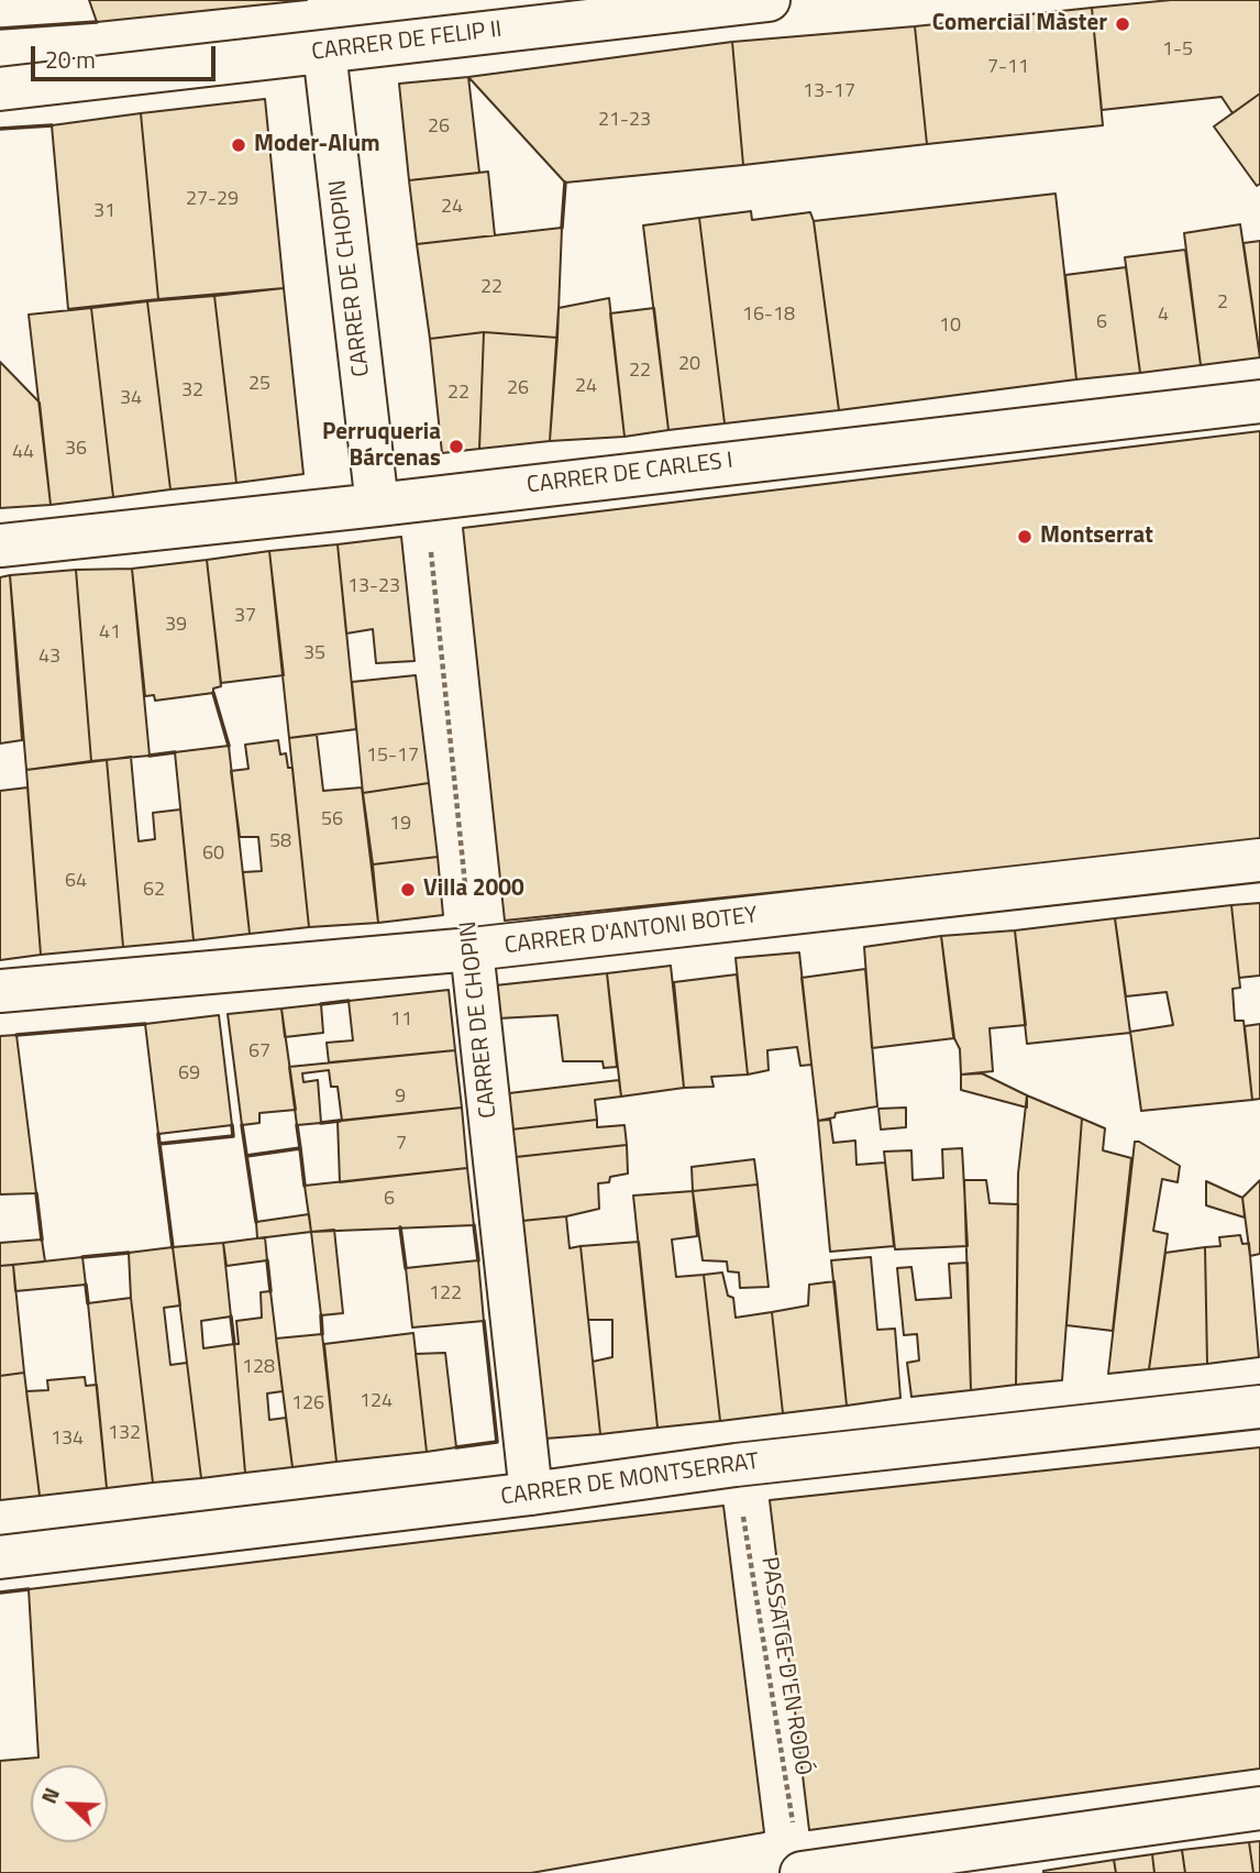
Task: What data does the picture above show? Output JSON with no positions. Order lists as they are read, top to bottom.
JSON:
{
  "streets": {
    "street": [
      "CARRER DE FELIP II",
      "CARRER DE CHOPIN",
      "CARRER DE CARLES I",
      "CARRER D'ANTONI BOTEY",
      "CARRER DE MONTSERRAT"
    ],
    "path": ["PASSATGE D'EN RODÓ"]
  },
  "crossings": [
    ["CARRER DE FELIP II", "CARRER DE CHOPIN"],
    ["CARRER DE CHOPIN", "CARRER DE CARLES I"],
    ["CARRER DE CHOPIN", "CARRER D'ANTONI BOTEY"],
    ["CARRER DE CHOPIN", "CARRER DE MONTSERRAT"],
    ["CARRER DE MONTSERRAT", "PASSATGE D'EN RODÓ"]
  ],
  "places": [
    "Comercial Màster",
    "Moder-Alum",
    "Perruqueria Bárcenas",
    "Montserrat",
    "Villa 2000"
  ],
  "house_numbers": [
    "1-5",
    "7-11",
    "13-17",
    "21-23",
    "26",
    "27-29",
    "24",
    "31",
    "22",
    "2",
    "16-18",
    "4",
    "6",
    "10",
    "20",
    "22",
    "25",
    "24",
    "26",
    "32",
    "22",
    "34",
    "36",
    "44",
    "13-23",
    "37",
    "39",
    "41",
    "35",
    "43",
    "15-17",
    "56",
    "19",
    "58",
    "60",
    "64",
    "62",
    "11",
    "67",
    "69",
    "9",
    "7",
    "6",
    "122",
    "128",
    "124",
    "126",
    "132",
    "134"
  ],
  "scale_bar": "20 m",
  "north": "top left"
}
